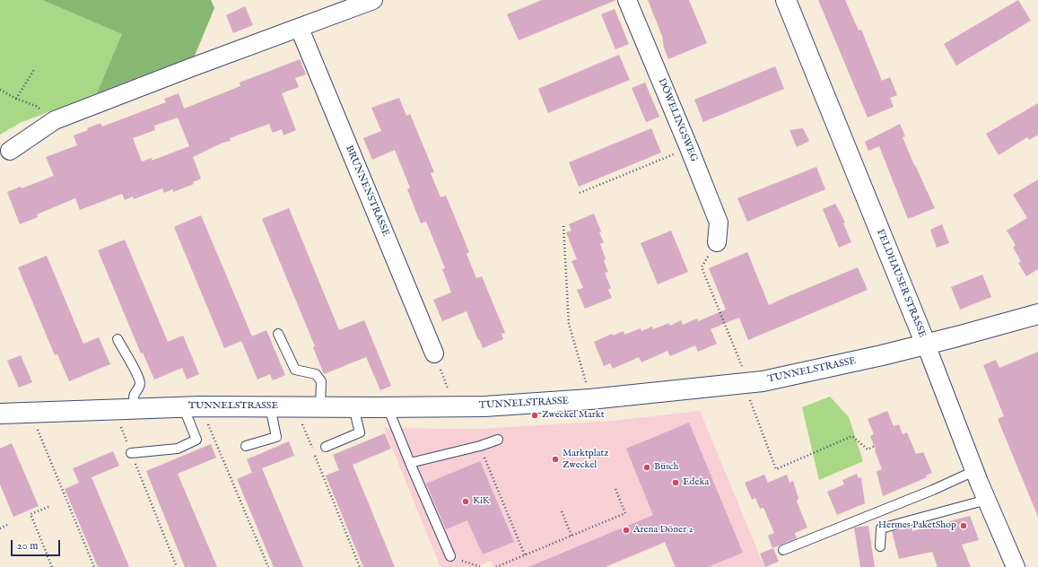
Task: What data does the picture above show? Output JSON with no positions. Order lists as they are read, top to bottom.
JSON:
{
  "streets": {
    "street": [
      "DÖWELINGSWEG",
      "BRUNNENSTRASSE",
      "FELDHAUSER STRASSE",
      "TUNNELSTRASSE"
    ]
  },
  "crossings": [
    ["FELDHAUSER STRASSE", "TUNNELSTRASSE"]
  ],
  "places": [
    "Zweckel Markt",
    "Marktplatz Zweckel",
    "Büsch",
    "Edeka",
    "KiK",
    "Hermes PaketShop",
    "Arena Döner 2"
  ],
  "scale_bar": "20 m"
}
